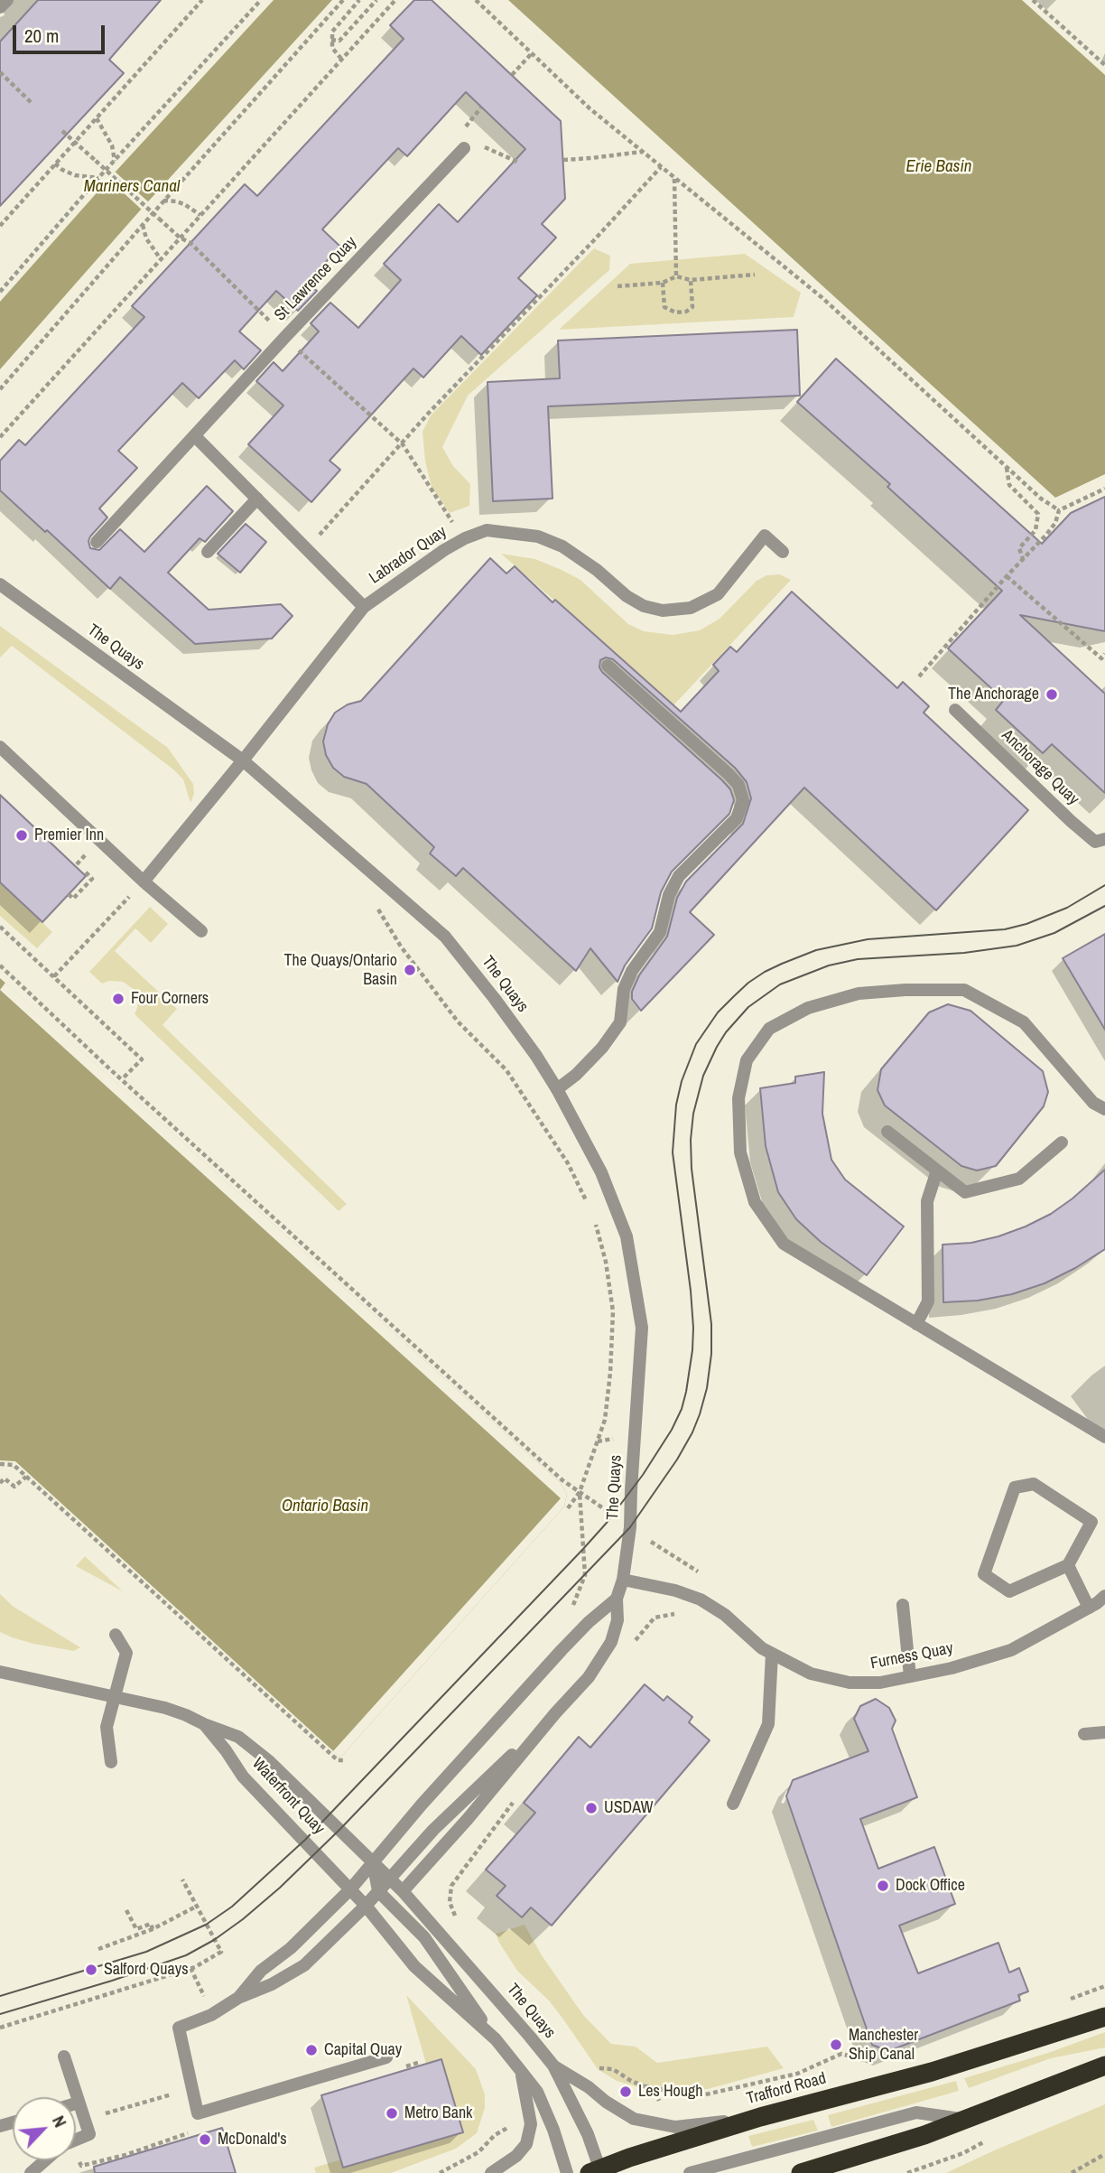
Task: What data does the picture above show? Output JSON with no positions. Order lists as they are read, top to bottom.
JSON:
{
  "streets": {
    "highway": ["Trafford Road"],
    "street": [
      "St Lawrence Quay",
      "Labrador Quay",
      "The Quays",
      "Anchorage Quay",
      "Furness Quay",
      "Waterfront Quay"
    ]
  },
  "crossings": [
    ["Labrador Quay", "The Quays"],
    ["The Quays", "Furness Quay"],
    ["The Quays", "Waterfront Quay"],
    ["The Quays", "Trafford Road"]
  ],
  "water": ["Erie Basin", "Mariners Canal", "Ontario Basin"],
  "places": [
    "The Anchorage",
    "Premier Inn",
    "The Quays/Ontario Basin",
    "Four Corners",
    "USDAW",
    "Dock Office",
    "Salford Quays",
    "Manchester Ship Canal",
    "Capital Quay",
    "Les Hough",
    "Metro Bank",
    "McDonald's"
  ],
  "scale_bar": "20 m",
  "north": "top right"
}
